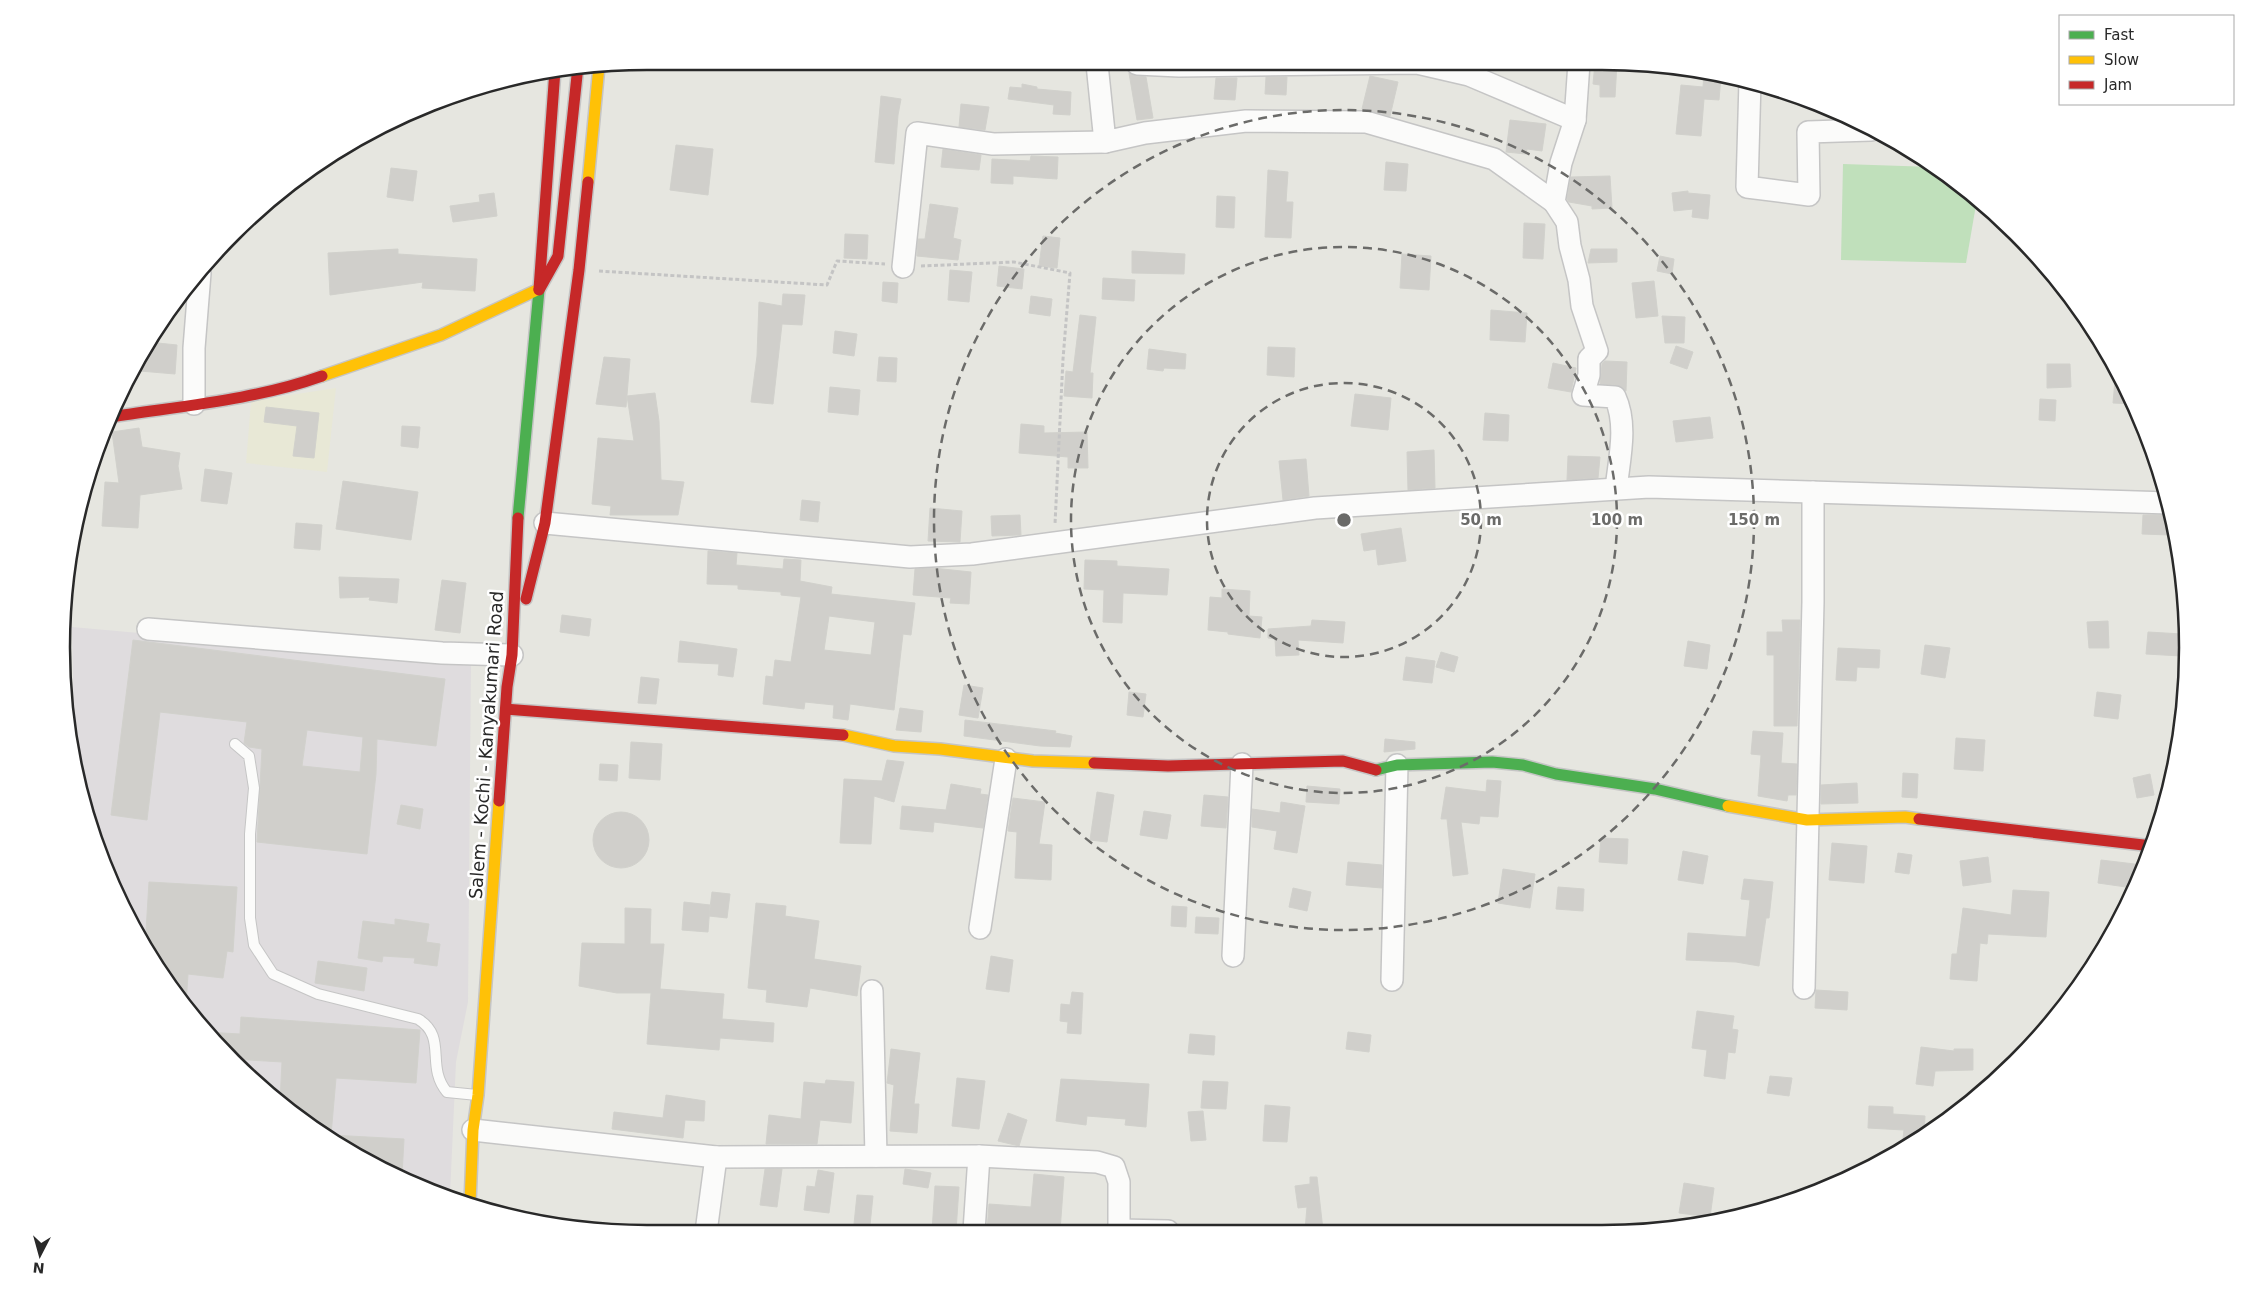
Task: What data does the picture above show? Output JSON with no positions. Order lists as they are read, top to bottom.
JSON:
{
  "streets": {
    "main road": ["Salem - Kochi - Kanyakumari Road"]
  },
  "legend": ["Fast", "Slow", "Jam"],
  "north": "bottom",
  "rings": ["50 m", "100 m", "150 m"]
}
